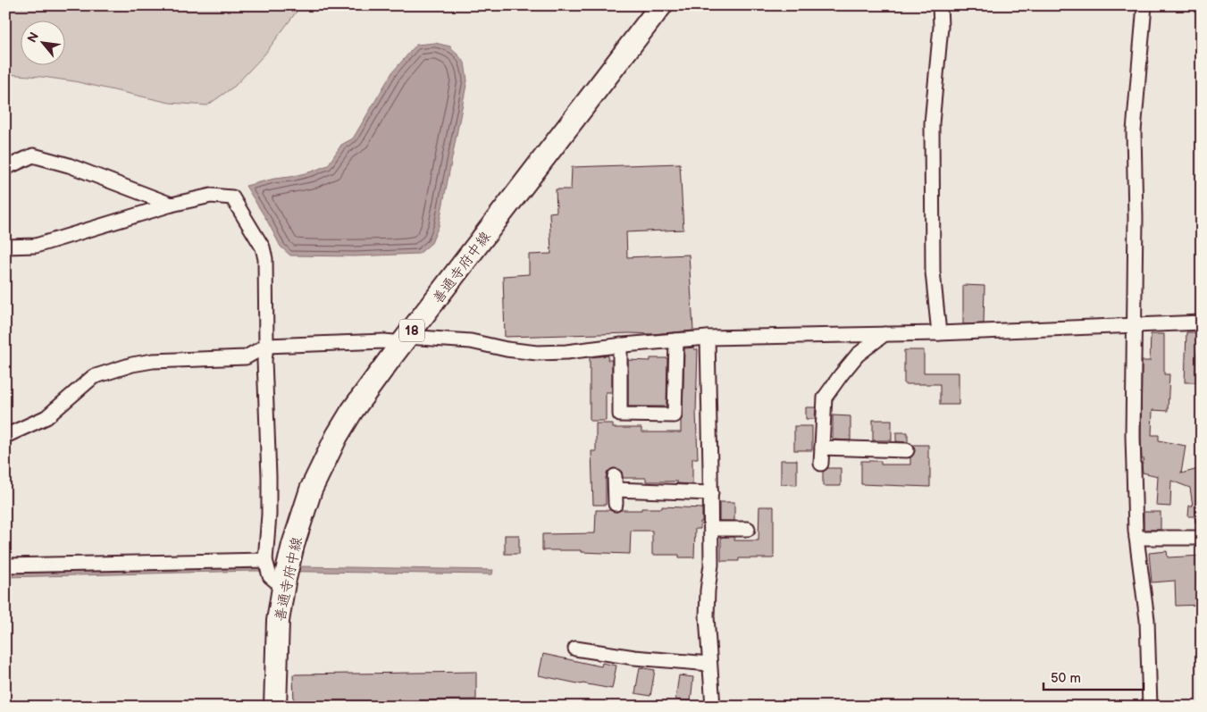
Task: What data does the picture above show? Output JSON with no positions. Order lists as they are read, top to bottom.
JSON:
{
  "streets": {
    "main road": ["善通寺府中線", "18"]
  },
  "scale_bar": "50 m",
  "north": "top left"
}
